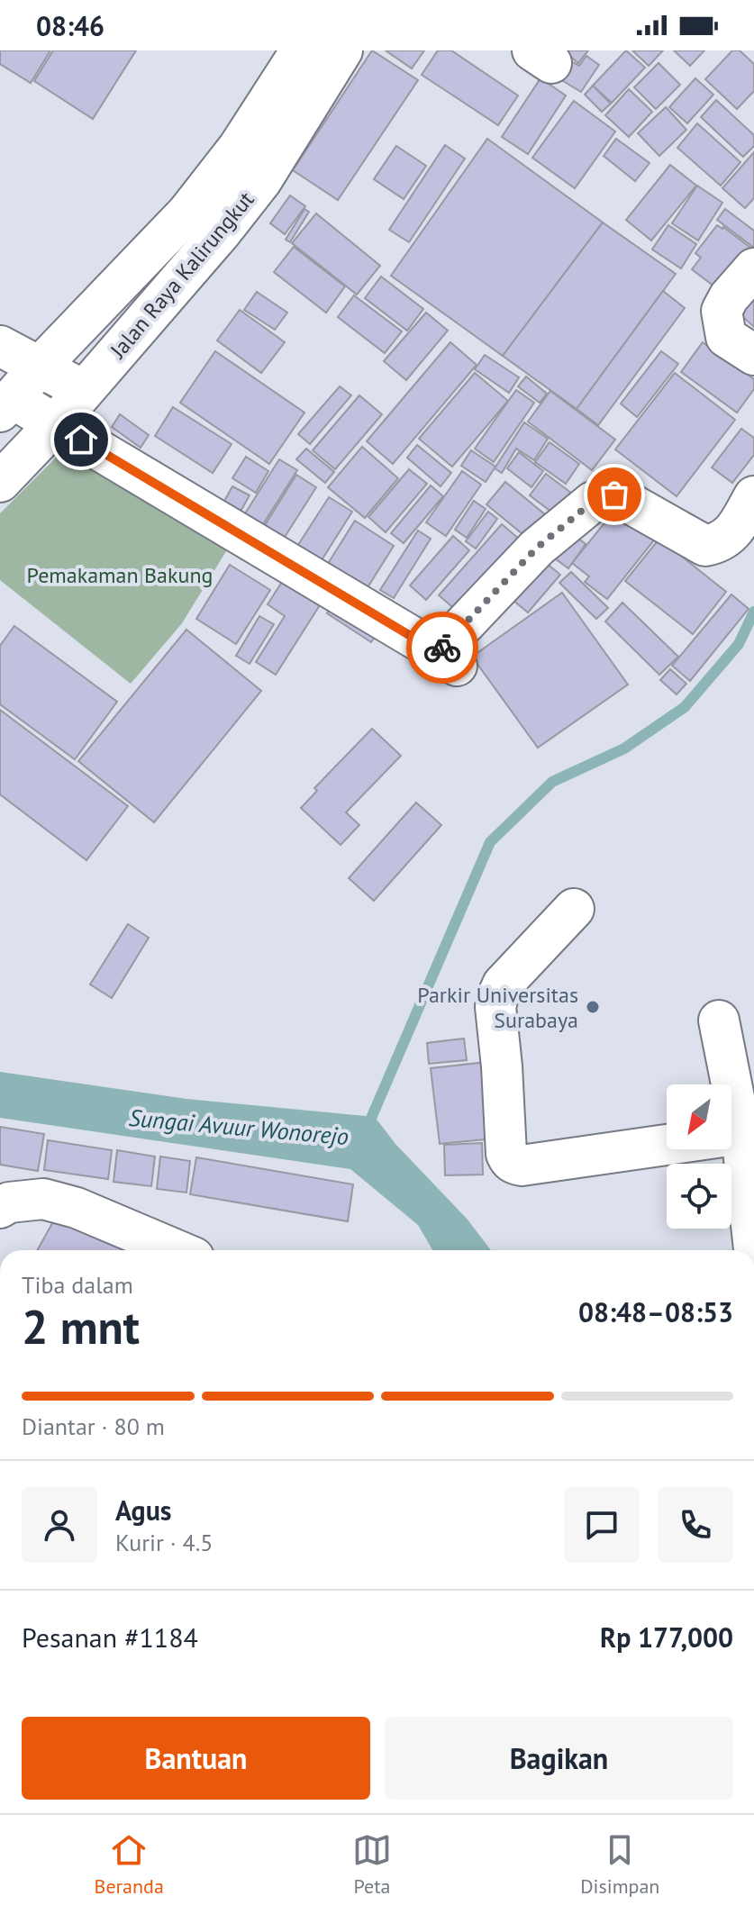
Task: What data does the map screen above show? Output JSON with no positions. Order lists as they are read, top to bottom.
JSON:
{
  "streets": {
    "street": ["Jalan Raya Kalirungkut"]
  },
  "water": ["Sungai Avuur Wonorejo"],
  "parks": ["Pemakaman Bakung"],
  "places": ["Parkir Universitas Surabaya"],
  "north": "bottom left",
  "page": {
    "status": "08:46",
    "heading": ["2 mnt", "Tiba dalam", "08:48–08:53"],
    "panel": [
      "Agus",
      "Kurir · 4.5",
      "Pesanan #1184",
      "Rp 177,000"
    ],
    "bar": "Diantar · 80 m",
    "buttons": ["Bantuan", "Bagikan"],
    "tabs": ["Beranda", "Peta", "Disimpan"]
  }
}
